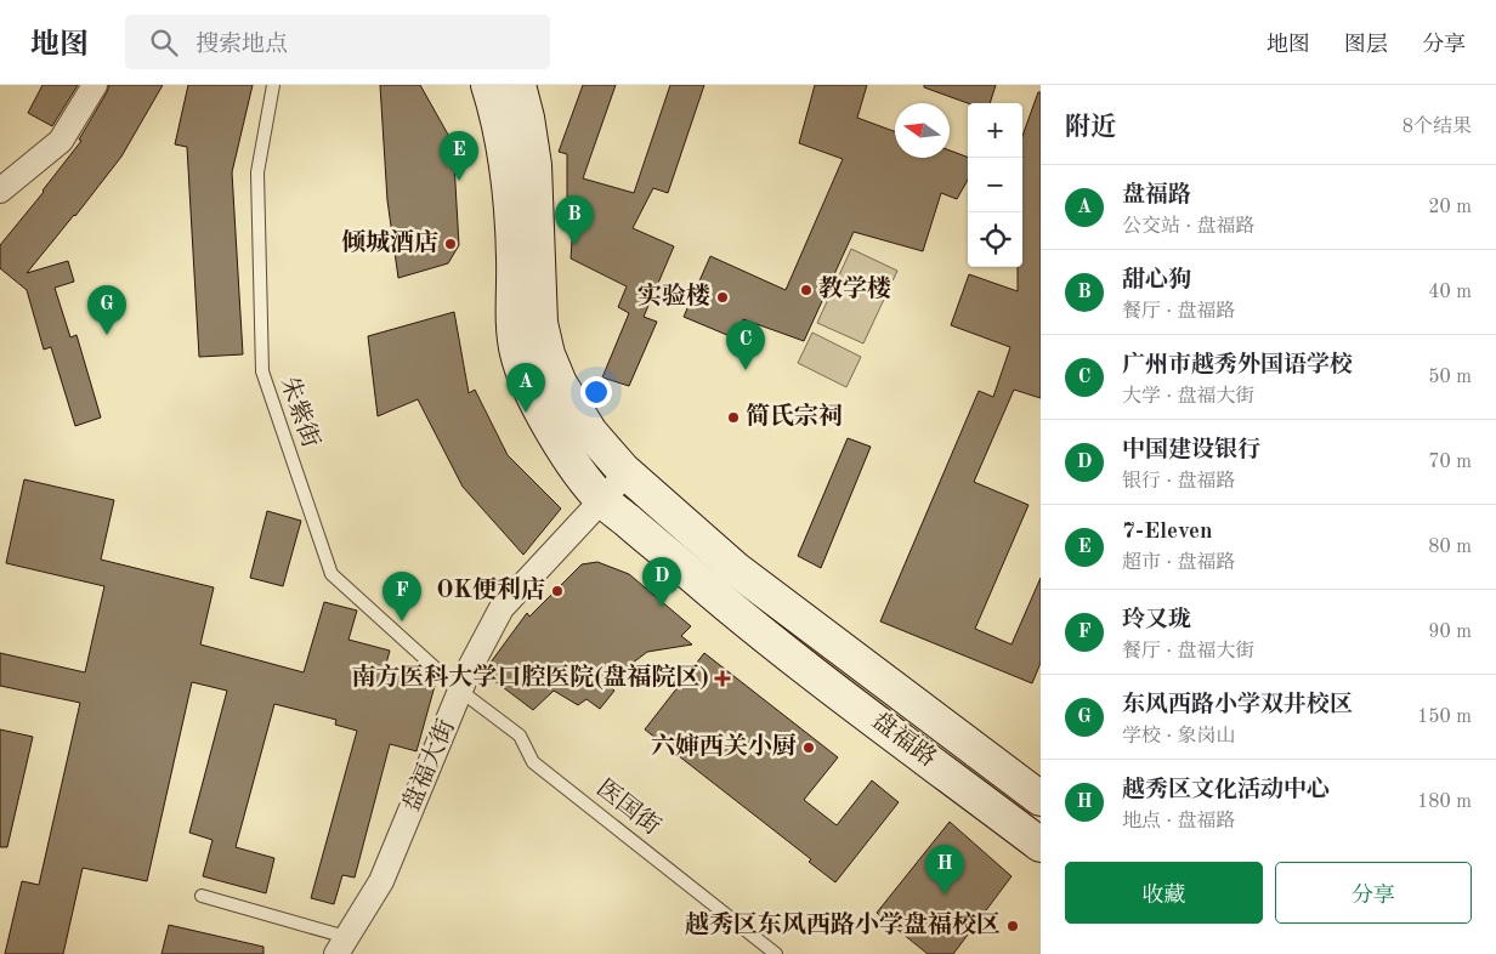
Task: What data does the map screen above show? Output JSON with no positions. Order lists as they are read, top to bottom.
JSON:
{
  "streets": {
    "main road": ["盘福路"],
    "street": ["盘福大街"],
    "lane": ["朱紫街", "医国街"]
  },
  "crossings": [
    ["朱紫街", "盘福大街"],
    ["朱紫街", "医国街"],
    ["盘福路", "盘福大街"],
    ["盘福大街", "医国街"]
  ],
  "places": {
    "other": [
      "倾城酒店",
      "教学楼",
      "实验楼",
      "简氏宗祠",
      "OK便利店",
      "六婶西关小厨",
      "越秀区东风西路小学盘福校区"
    ],
    "health": ["南方医科大学口腔医院(盘福院区)"]
  },
  "north": "left",
  "page": {
    "header": "地图",
    "search": "搜索地点",
    "nav": ["地图", "图层", "分享"],
    "heading": ["附近", "8个结果"],
    "map_buttons": ["+", "−"],
    "pins": [
      "E",
      "B",
      "G",
      "C",
      "A",
      "D",
      "F",
      "H"
    ],
    "list": [
      {
        "mark": "A",
        "name": "盘福路",
        "note": "公交站 · 盘福路",
        "value": "20 m"
      },
      {
        "mark": "B",
        "name": "甜心狗",
        "note": "餐厅 · 盘福路",
        "value": "40 m"
      },
      {
        "mark": "C",
        "name": "广州市越秀外国语学校",
        "note": "大学 · 盘福大街",
        "value": "50 m"
      },
      {
        "mark": "D",
        "name": "中国建设银行",
        "note": "银行 · 盘福路",
        "value": "70 m"
      },
      {
        "mark": "E",
        "name": "7-Eleven",
        "note": "超市 · 盘福路",
        "value": "80 m"
      },
      {
        "mark": "F",
        "name": "玲又珑",
        "note": "餐厅 · 盘福大街",
        "value": "90 m"
      },
      {
        "mark": "G",
        "name": "东风西路小学双井校区",
        "note": "学校 · 象岗山",
        "value": "150 m"
      },
      {
        "mark": "H",
        "name": "越秀区文化活动中心",
        "note": "地点 · 盘福路",
        "value": "180 m"
      }
    ],
    "buttons": ["收藏", "分享"]
  }
}
